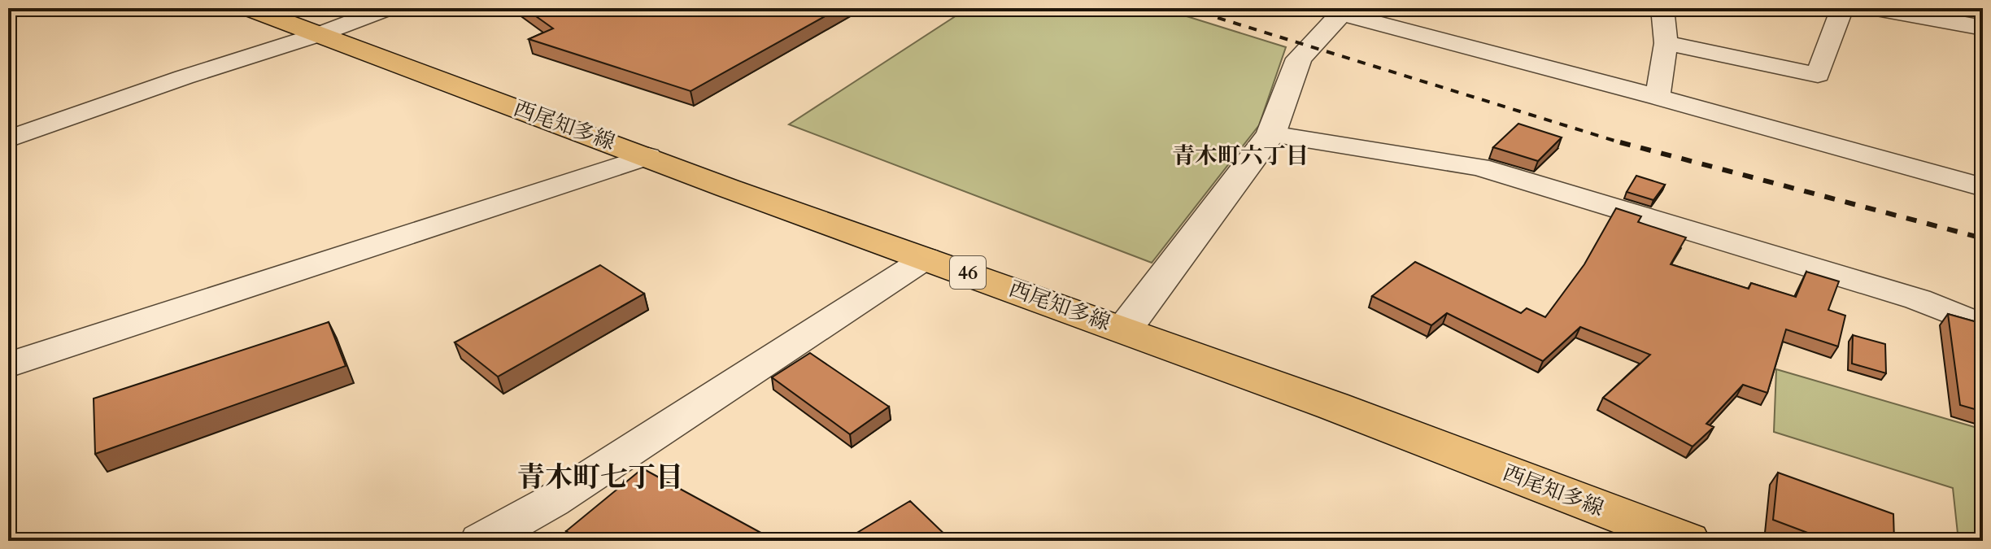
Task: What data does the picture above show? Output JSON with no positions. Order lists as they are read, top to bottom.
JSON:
{
  "streets": {
    "main road": ["西尾知多線", "46"]
  },
  "districts": ["青木町六丁目", "青木町七丁目"]
}
